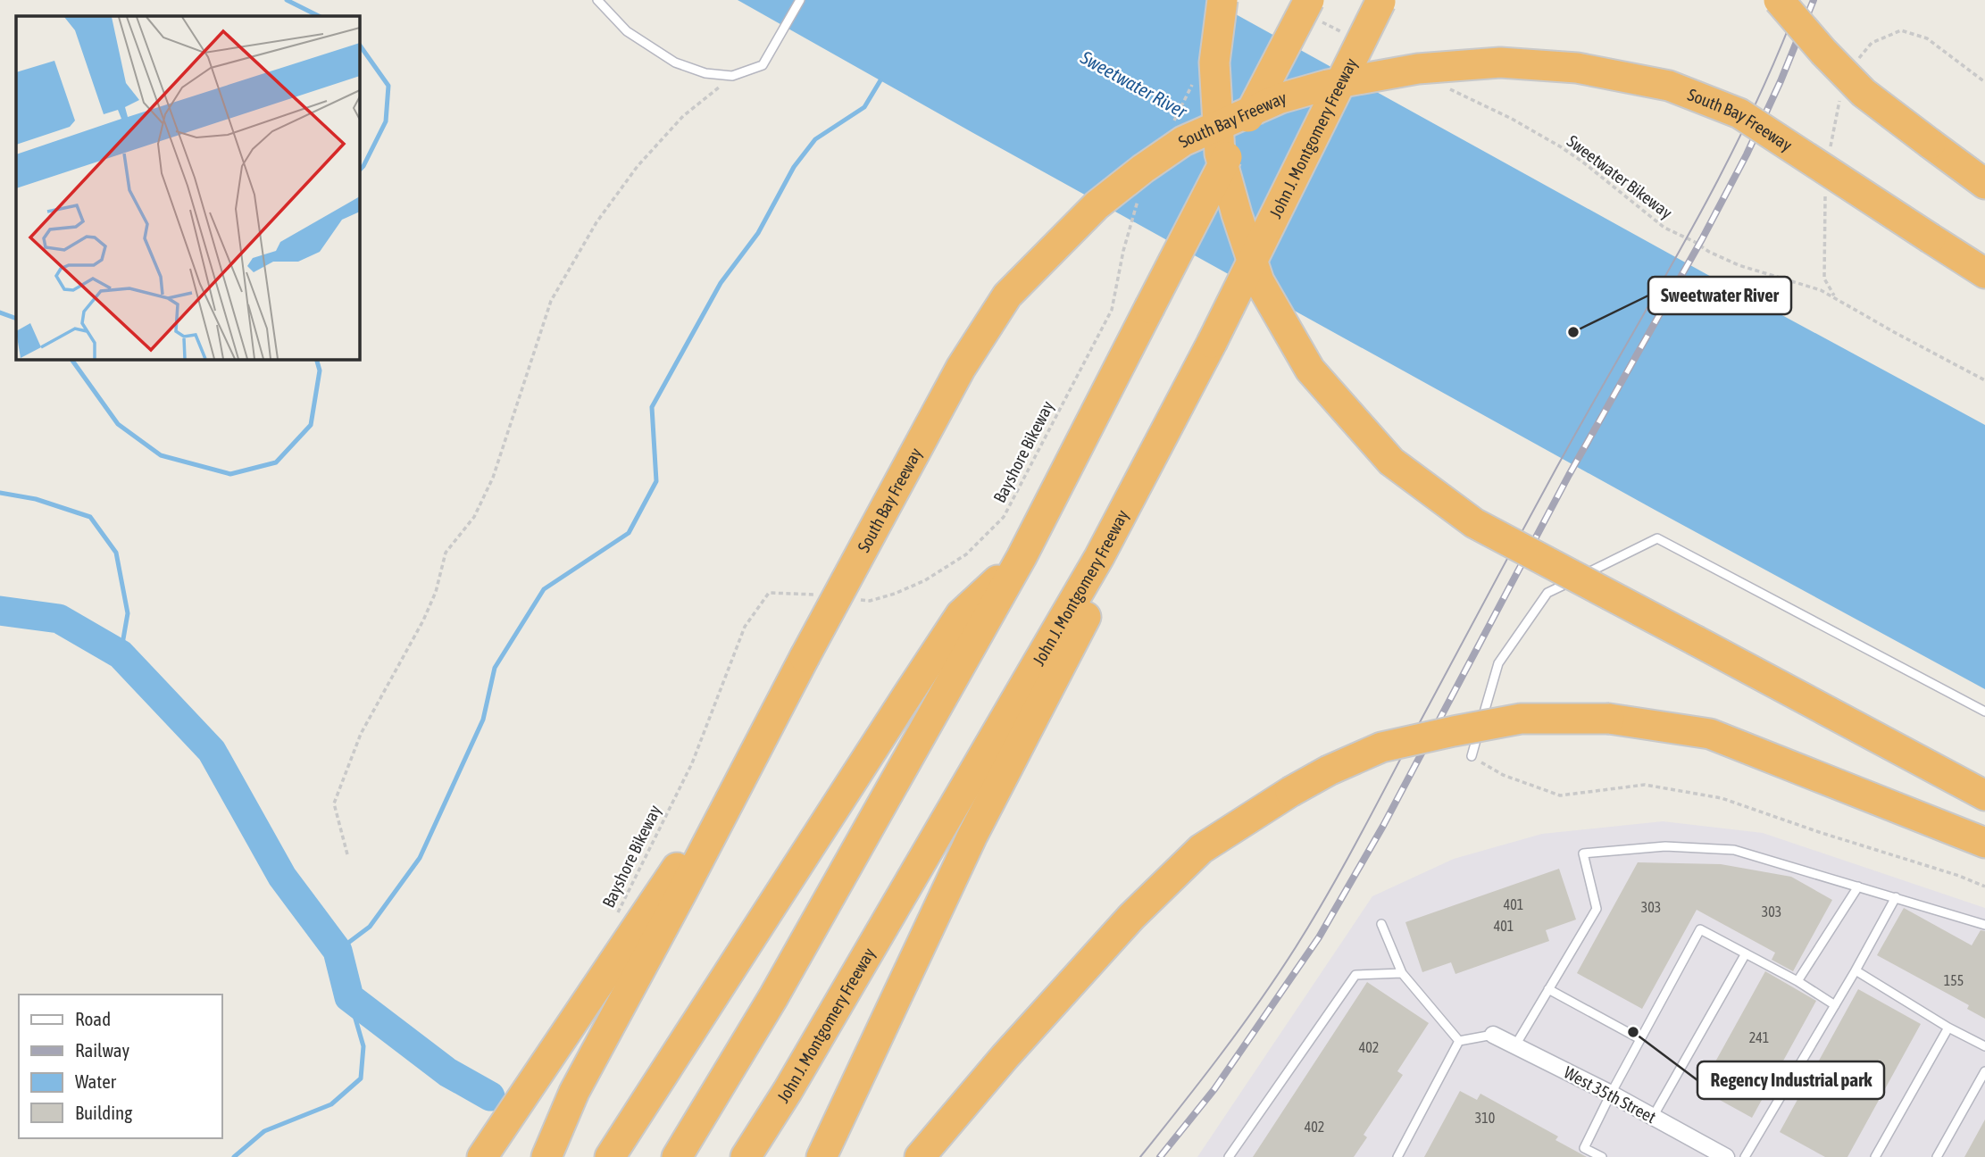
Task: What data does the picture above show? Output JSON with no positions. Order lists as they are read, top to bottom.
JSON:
{
  "streets": {
    "highway": ["South Bay Freeway", "John J. Montgomery Freeway"],
    "street": ["West 35th Street"],
    "path": ["Sweetwater Bikeway", "Bayshore Bikeway"]
  },
  "water": ["Sweetwater River"],
  "places": ["Sweetwater River", "Regency Industrial park"],
  "house_numbers": [
    "401",
    "303",
    "303",
    "401",
    "155",
    "241",
    "402",
    "310",
    "402"
  ],
  "legend": [
    "Road",
    "Railway",
    "Water",
    "Building"
  ]
}
